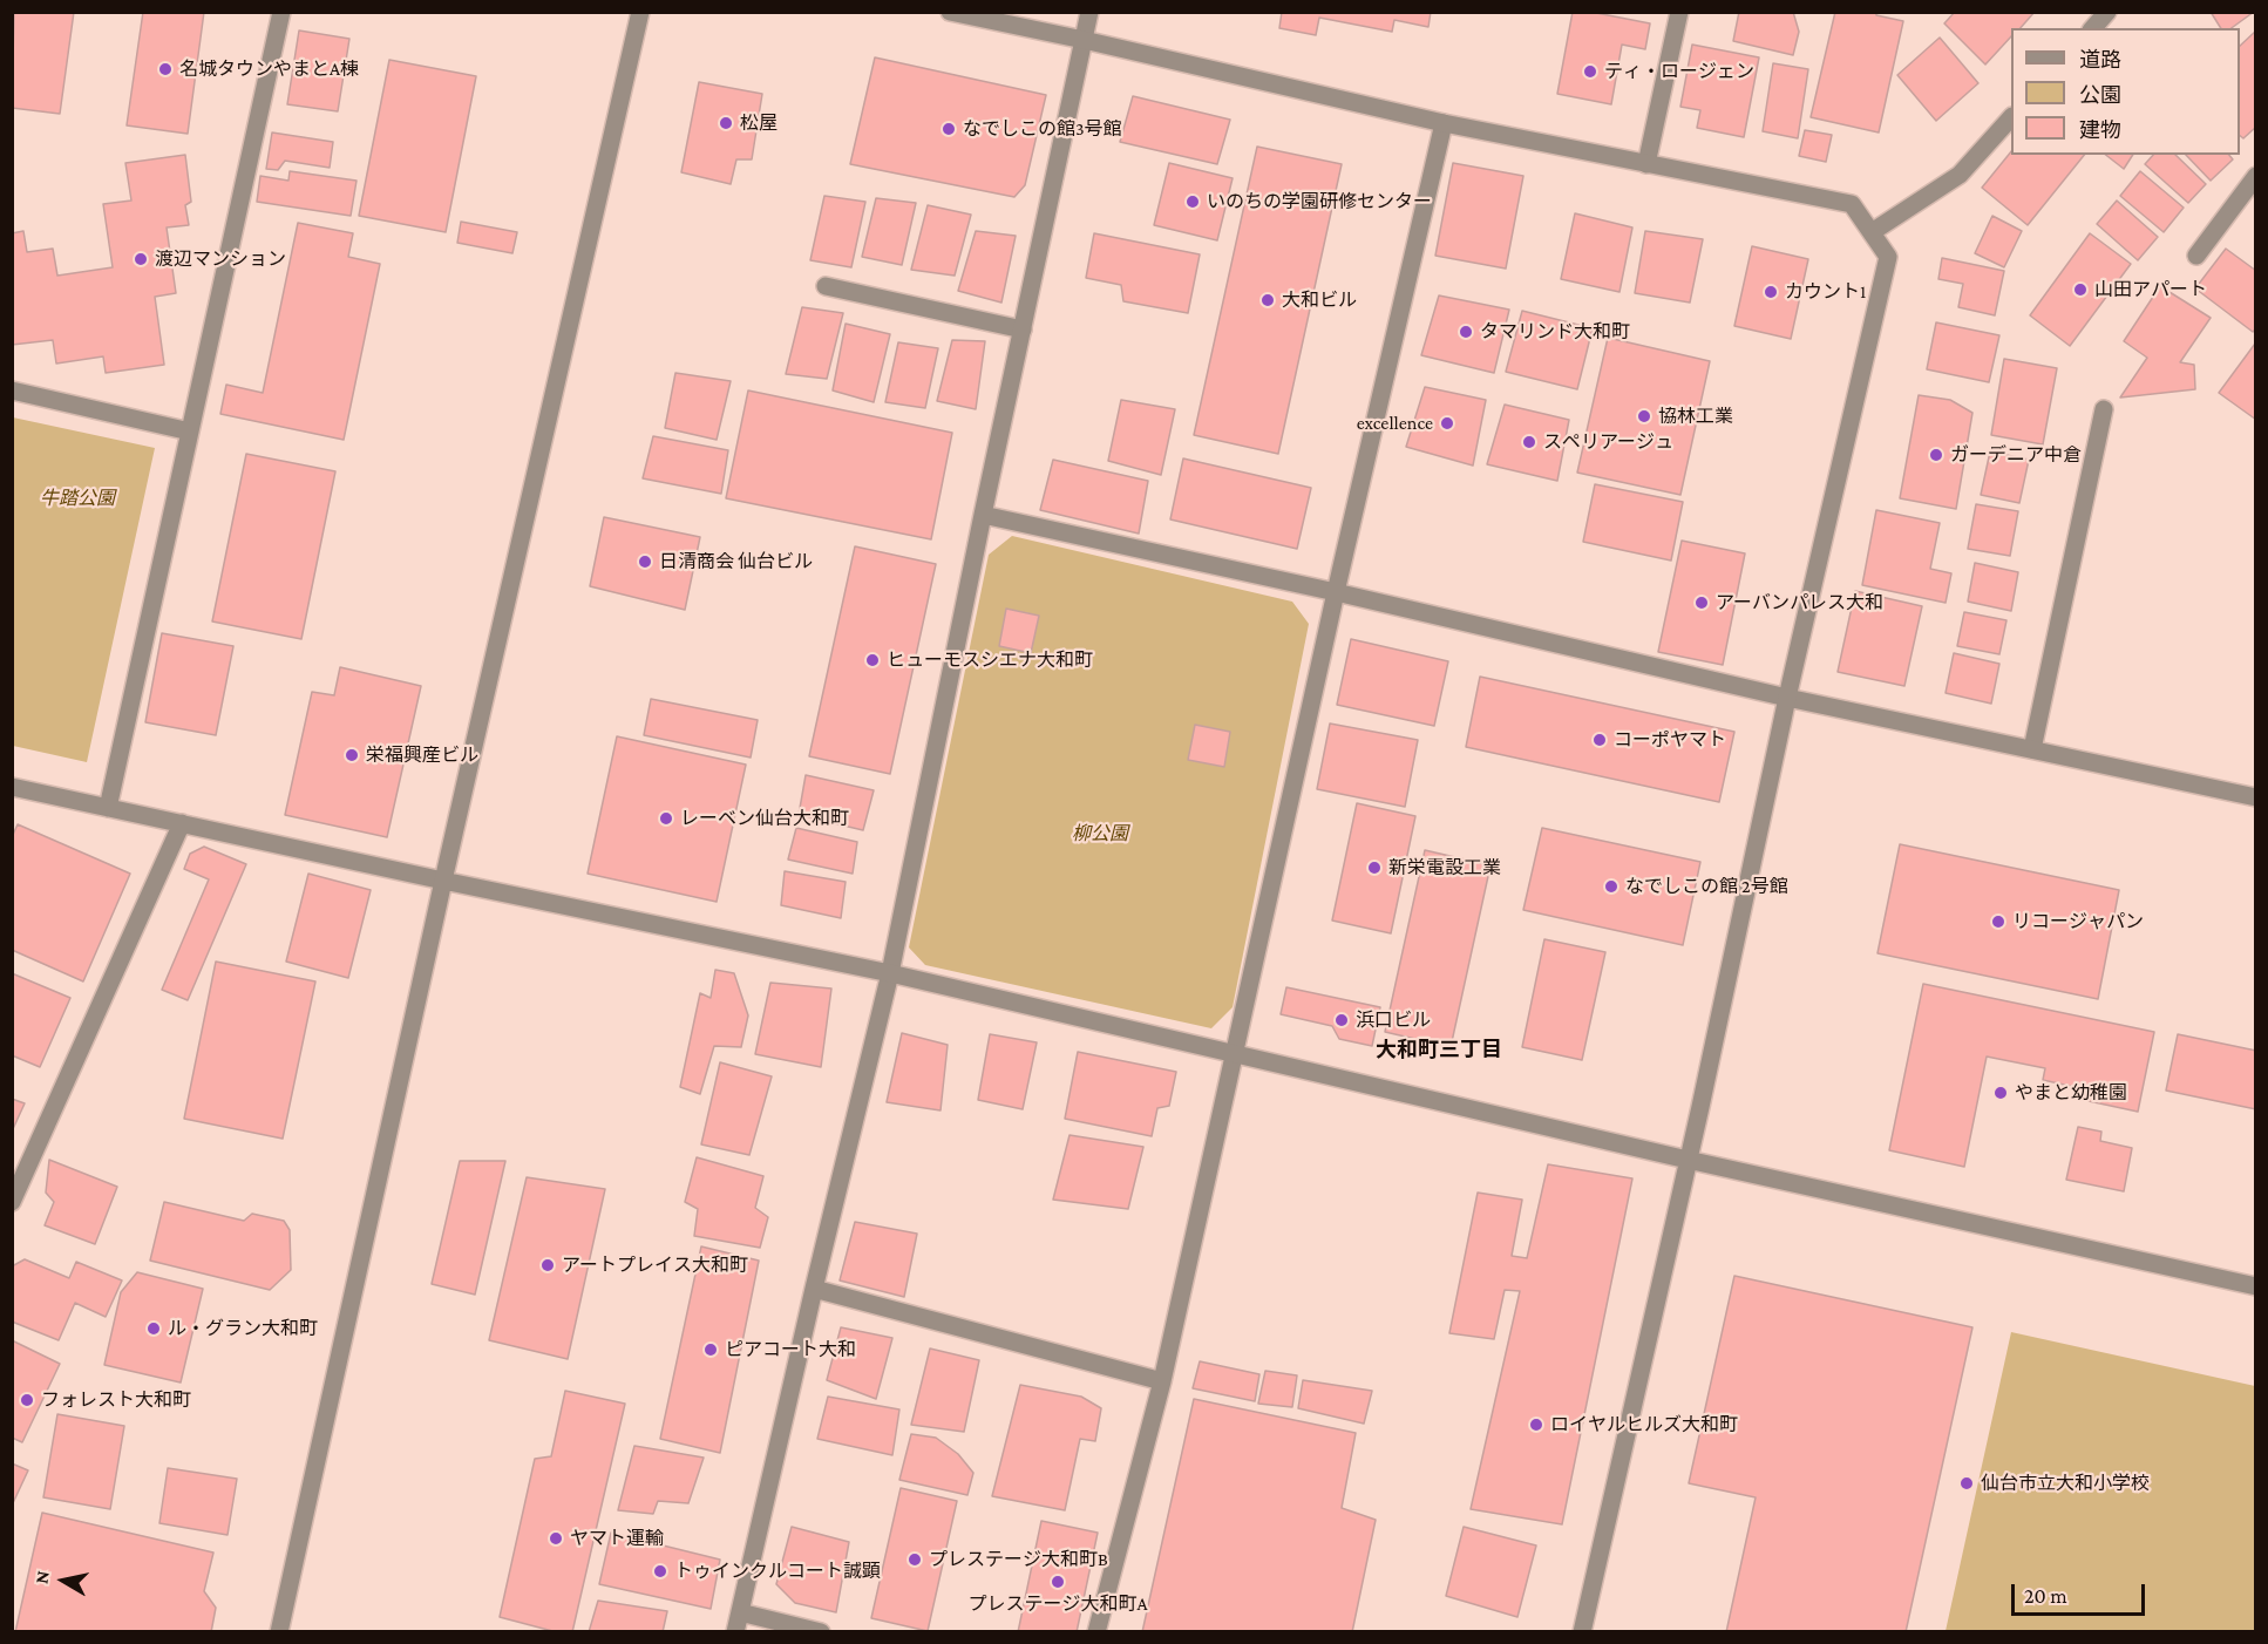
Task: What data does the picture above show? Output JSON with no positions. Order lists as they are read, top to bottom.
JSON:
{
  "districts": ["大和町三丁目"],
  "parks": ["牛踏公園", "柳公園"],
  "places": [
    "名城タウンやまとA棟",
    "ティ・ロージェン",
    "松屋",
    "なでしこの館3号館",
    "いのちの学園研修センター",
    "渡辺マンション",
    "山田アパート",
    "カウント1",
    "大和ビル",
    "タマリンド大和町",
    "協林工業",
    "excellence",
    "スペリアージュ",
    "ガーデニア中倉",
    "日清商会 仙台ビル",
    "アーバンパレス大和",
    "ヒューモスシエナ大和町",
    "コーポヤマト",
    "栄福興産ビル",
    "レーベン仙台大和町",
    "新栄電設工業",
    "なでしこの館 2号館",
    "リコージャパン",
    "浜口ビル",
    "やまと幼稚園",
    "アートプレイス大和町",
    "ル・グラン大和町",
    "ピアコート大和",
    "フォレスト大和町",
    "ロイヤルヒルズ大和町",
    "仙台市立大和小学校",
    "ヤマト運輸",
    "プレステージ大和町B",
    "トゥインクルコート誠顕",
    "プレステージ大和町A"
  ],
  "legend": ["道路", "公園", "建物"],
  "scale_bar": "20 m",
  "north": "left"
}
